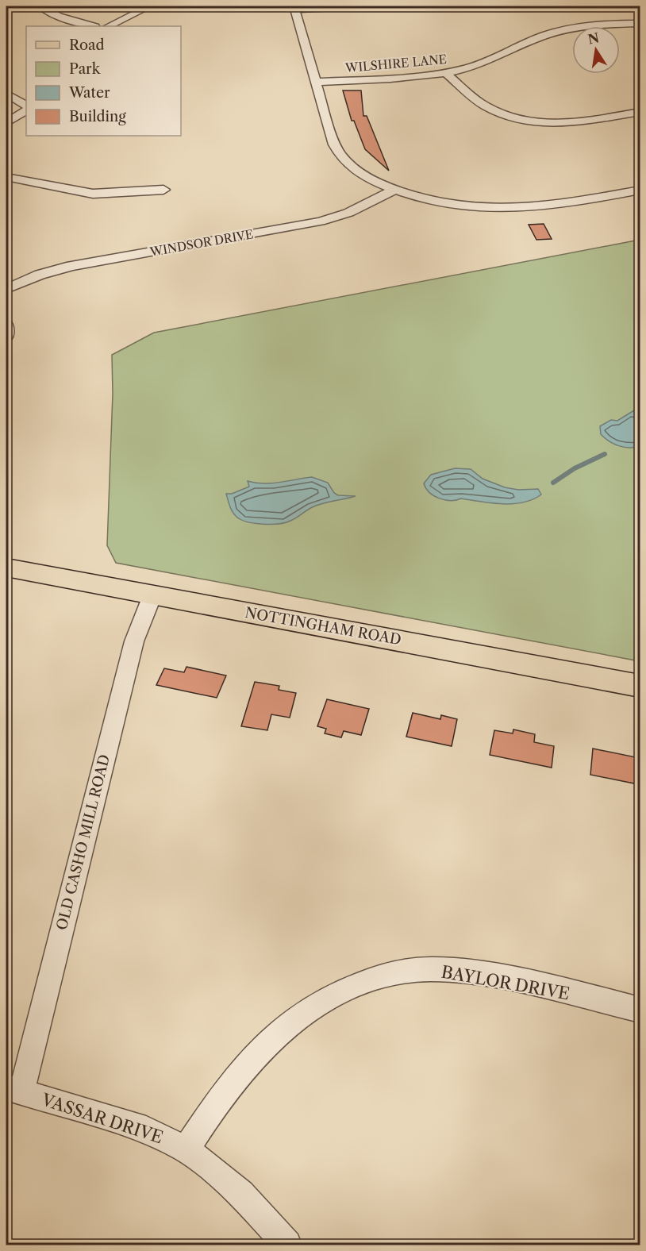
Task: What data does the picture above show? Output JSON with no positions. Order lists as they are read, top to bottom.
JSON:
{
  "streets": {
    "main road": ["NOTTINGHAM ROAD"],
    "street": [
      "WILSHIRE LANE",
      "WINDSOR DRIVE",
      "OLD CASHO MILL ROAD",
      "BAYLOR DRIVE",
      "VASSAR DRIVE"
    ]
  },
  "crossings": [
    ["NOTTINGHAM ROAD", "OLD CASHO MILL ROAD"],
    ["OLD CASHO MILL ROAD", "VASSAR DRIVE"],
    ["BAYLOR DRIVE", "VASSAR DRIVE"]
  ],
  "legend": [
    "Road",
    "Park",
    "Water",
    "Building"
  ],
  "north": "top"
}
